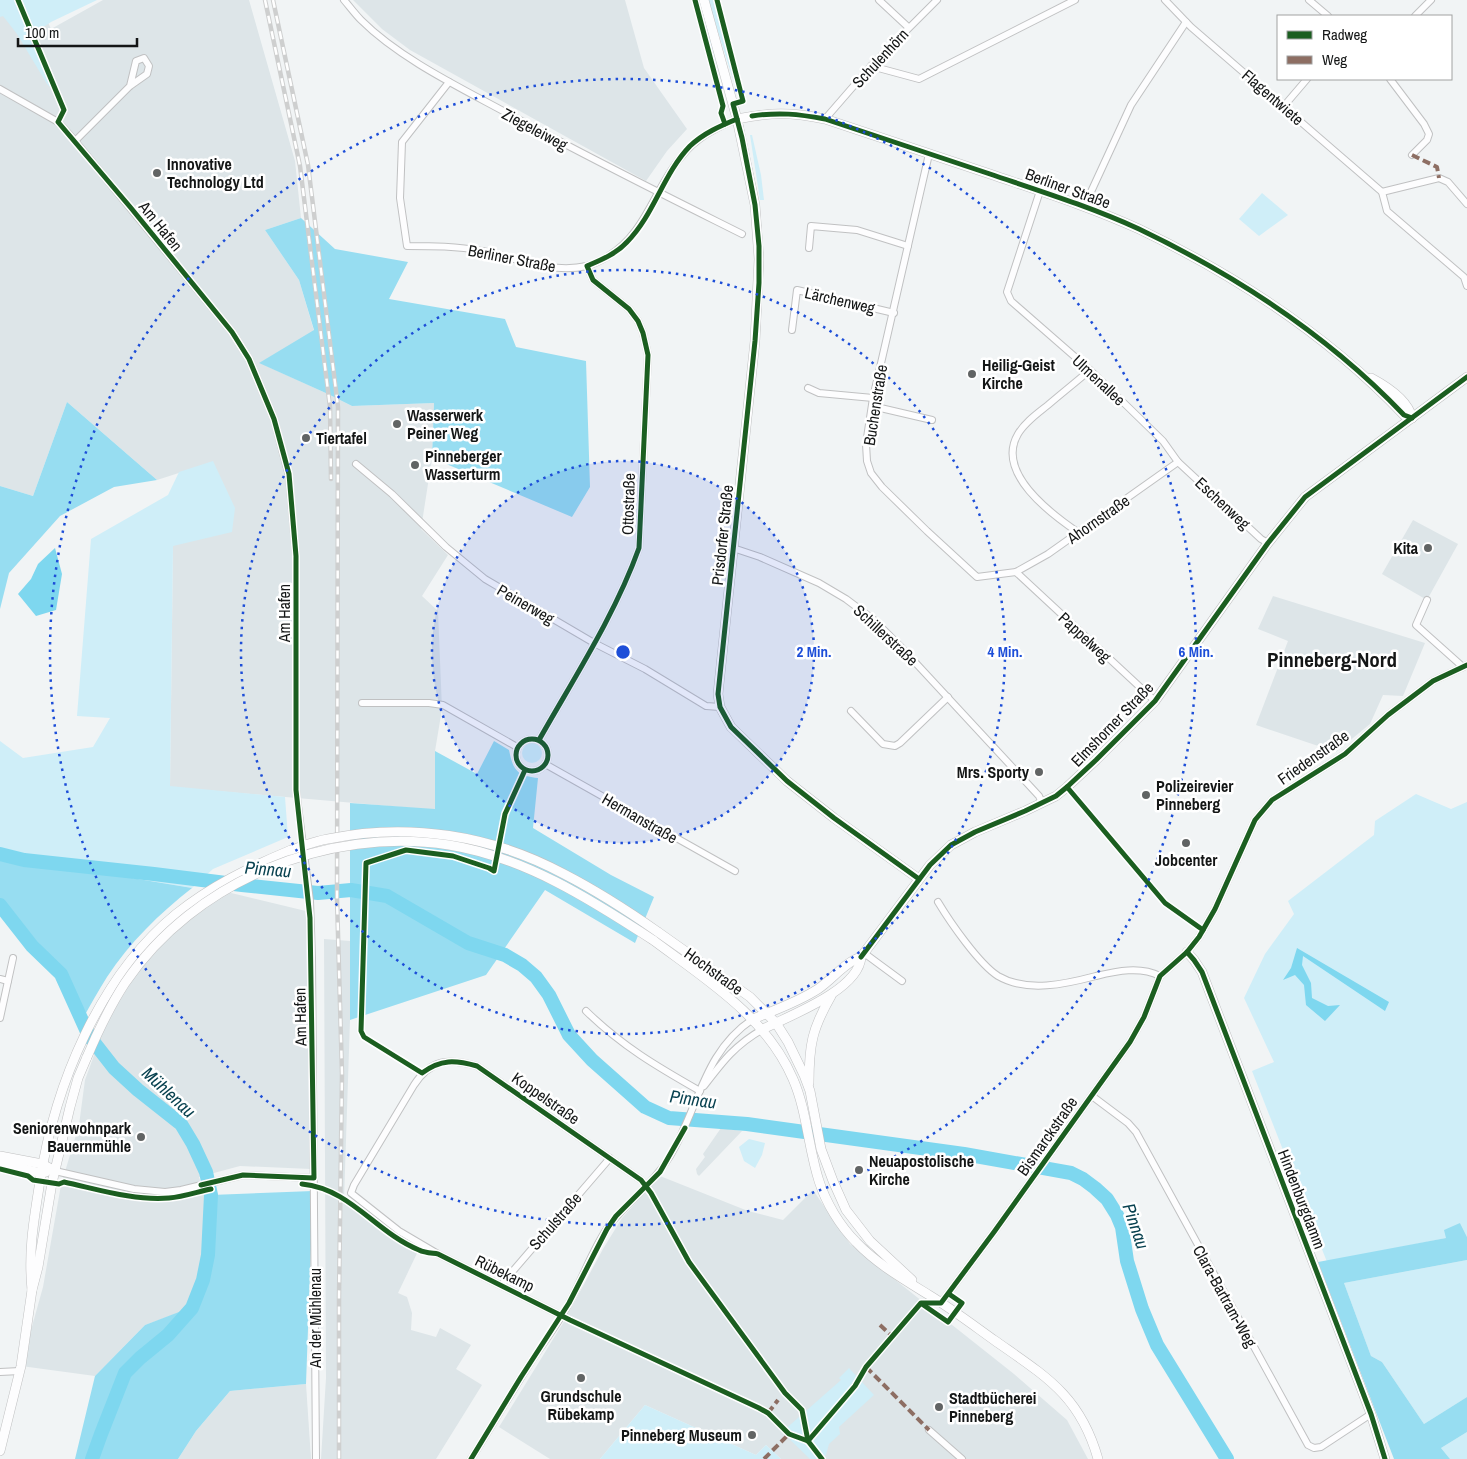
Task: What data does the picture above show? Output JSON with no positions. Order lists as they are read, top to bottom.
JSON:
{
  "streets": {
    "main road": [
      "Berliner Straße",
      "Prisdorfer Straße",
      "Elmshorner Straße",
      "Hochstraße",
      "Hindenburgdamm"
    ],
    "street": [
      "Schulenhörn",
      "Flagentwiete",
      "Ziegeleiweg",
      "Am Hafen",
      "Lärchenweg",
      "Ulmenallee",
      "Buchenstraße",
      "Eschenweg",
      "Ottostraße",
      "Ahornstraße",
      "Peinerweg",
      "Schillerstraße",
      "Pappelweg",
      "Friedenstraße",
      "Hermanstraße",
      "Koppelstraße",
      "Bismarckstraße",
      "Schulstraße",
      "Rübekamp",
      "Clara-Bartram-Weg",
      "An der Mühlenau"
    ]
  },
  "crossings": [
    ["Schulenhörn", "Berliner Straße"],
    ["Ziegeleiweg", "Berliner Straße"],
    ["Berliner Straße", "Ulmenallee"],
    ["Berliner Straße", "Buchenstraße"],
    ["Berliner Straße", "Ottostraße"],
    ["Berliner Straße", "Prisdorfer Straße"],
    ["Berliner Straße", "Elmshorner Straße"],
    ["Am Hafen", "An der Mühlenau"],
    ["Lärchenweg", "Buchenstraße"],
    ["Ulmenallee", "Eschenweg"],
    ["Ulmenallee", "Ahornstraße"],
    ["Buchenstraße", "Ahornstraße"],
    ["Buchenstraße", "Pappelweg"],
    ["Eschenweg", "Ahornstraße"],
    ["Eschenweg", "Elmshorner Straße"],
    ["Ottostraße", "Peinerweg"],
    ["Ottostraße", "Hermanstraße"],
    ["Ahornstraße", "Pappelweg"],
    ["Prisdorfer Straße", "Peinerweg"],
    ["Prisdorfer Straße", "Schillerstraße"],
    ["Prisdorfer Straße", "Elmshorner Straße"],
    ["Schillerstraße", "Elmshorner Straße"],
    ["Pappelweg", "Elmshorner Straße"],
    ["Elmshorner Straße", "Hochstraße"],
    ["Elmshorner Straße", "Koppelstraße"],
    ["Elmshorner Straße", "Rübekamp"],
    ["Friedenstraße", "Bismarckstraße"],
    ["Friedenstraße", "Hindenburgdamm"],
    ["Koppelstraße", "Schulstraße"],
    ["Koppelstraße", "Rübekamp"],
    ["Bismarckstraße", "Clara-Bartram-Weg"],
    ["Hindenburgdamm", "Clara-Bartram-Weg"],
    ["Schulstraße", "Rübekamp"]
  ],
  "districts": ["Pinneberg-Nord"],
  "water": ["Pinnau", "Mühlenau"],
  "places": [
    "Innovative Technology Ltd",
    "Heilig-Geist Kirche",
    "Wasserwerk Peiner Weg",
    "Tiertafel",
    "Pinneberger Wasserturm",
    "Kita",
    "Mrs. Sporty",
    "Polizeirevier Pinneberg",
    "Jobcenter",
    "Seniorenwohnpark Bauernmühle",
    "Neuapostolische Kirche",
    "Grundschule Rübekamp",
    "Stadtbücherei Pinneberg",
    "Pinneberg Museum"
  ],
  "legend": ["Radweg", "Weg"],
  "scale_bar": "100 m",
  "rings": ["2 Min.", "4 Min.", "6 Min."]
}
